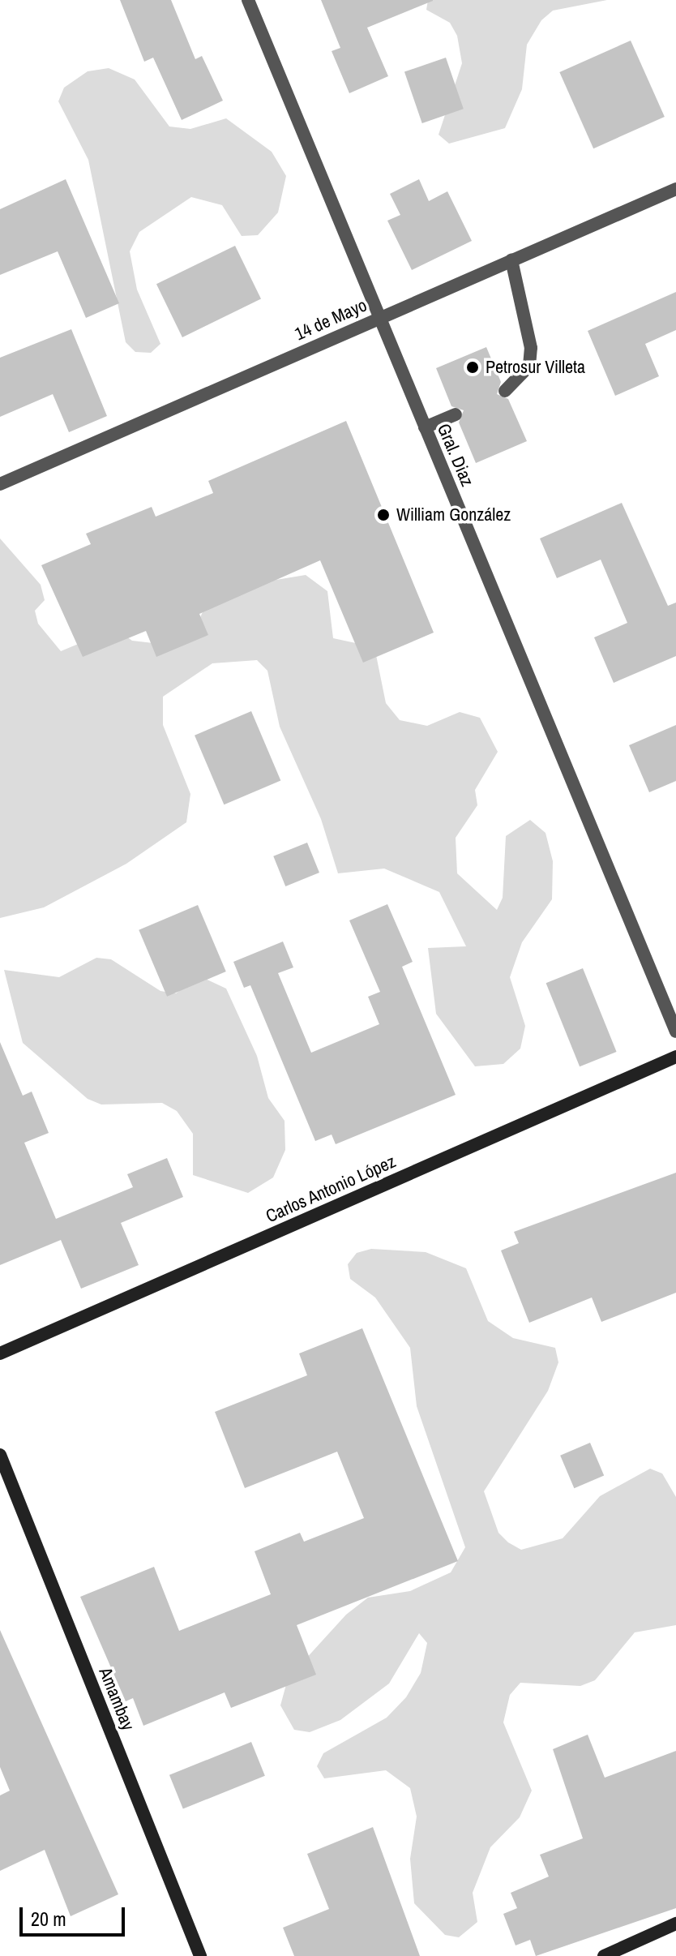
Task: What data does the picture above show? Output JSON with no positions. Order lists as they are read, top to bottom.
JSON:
{
  "streets": {
    "main road": ["Carlos Antonio López", "Amambay"],
    "street": ["14 de Mayo", "Gral. Diaz"]
  },
  "crossings": [
    ["14 de Mayo", "Gral. Diaz"]
  ],
  "places": ["Petrosur Villeta", "William González"],
  "scale_bar": "20 m"
}
